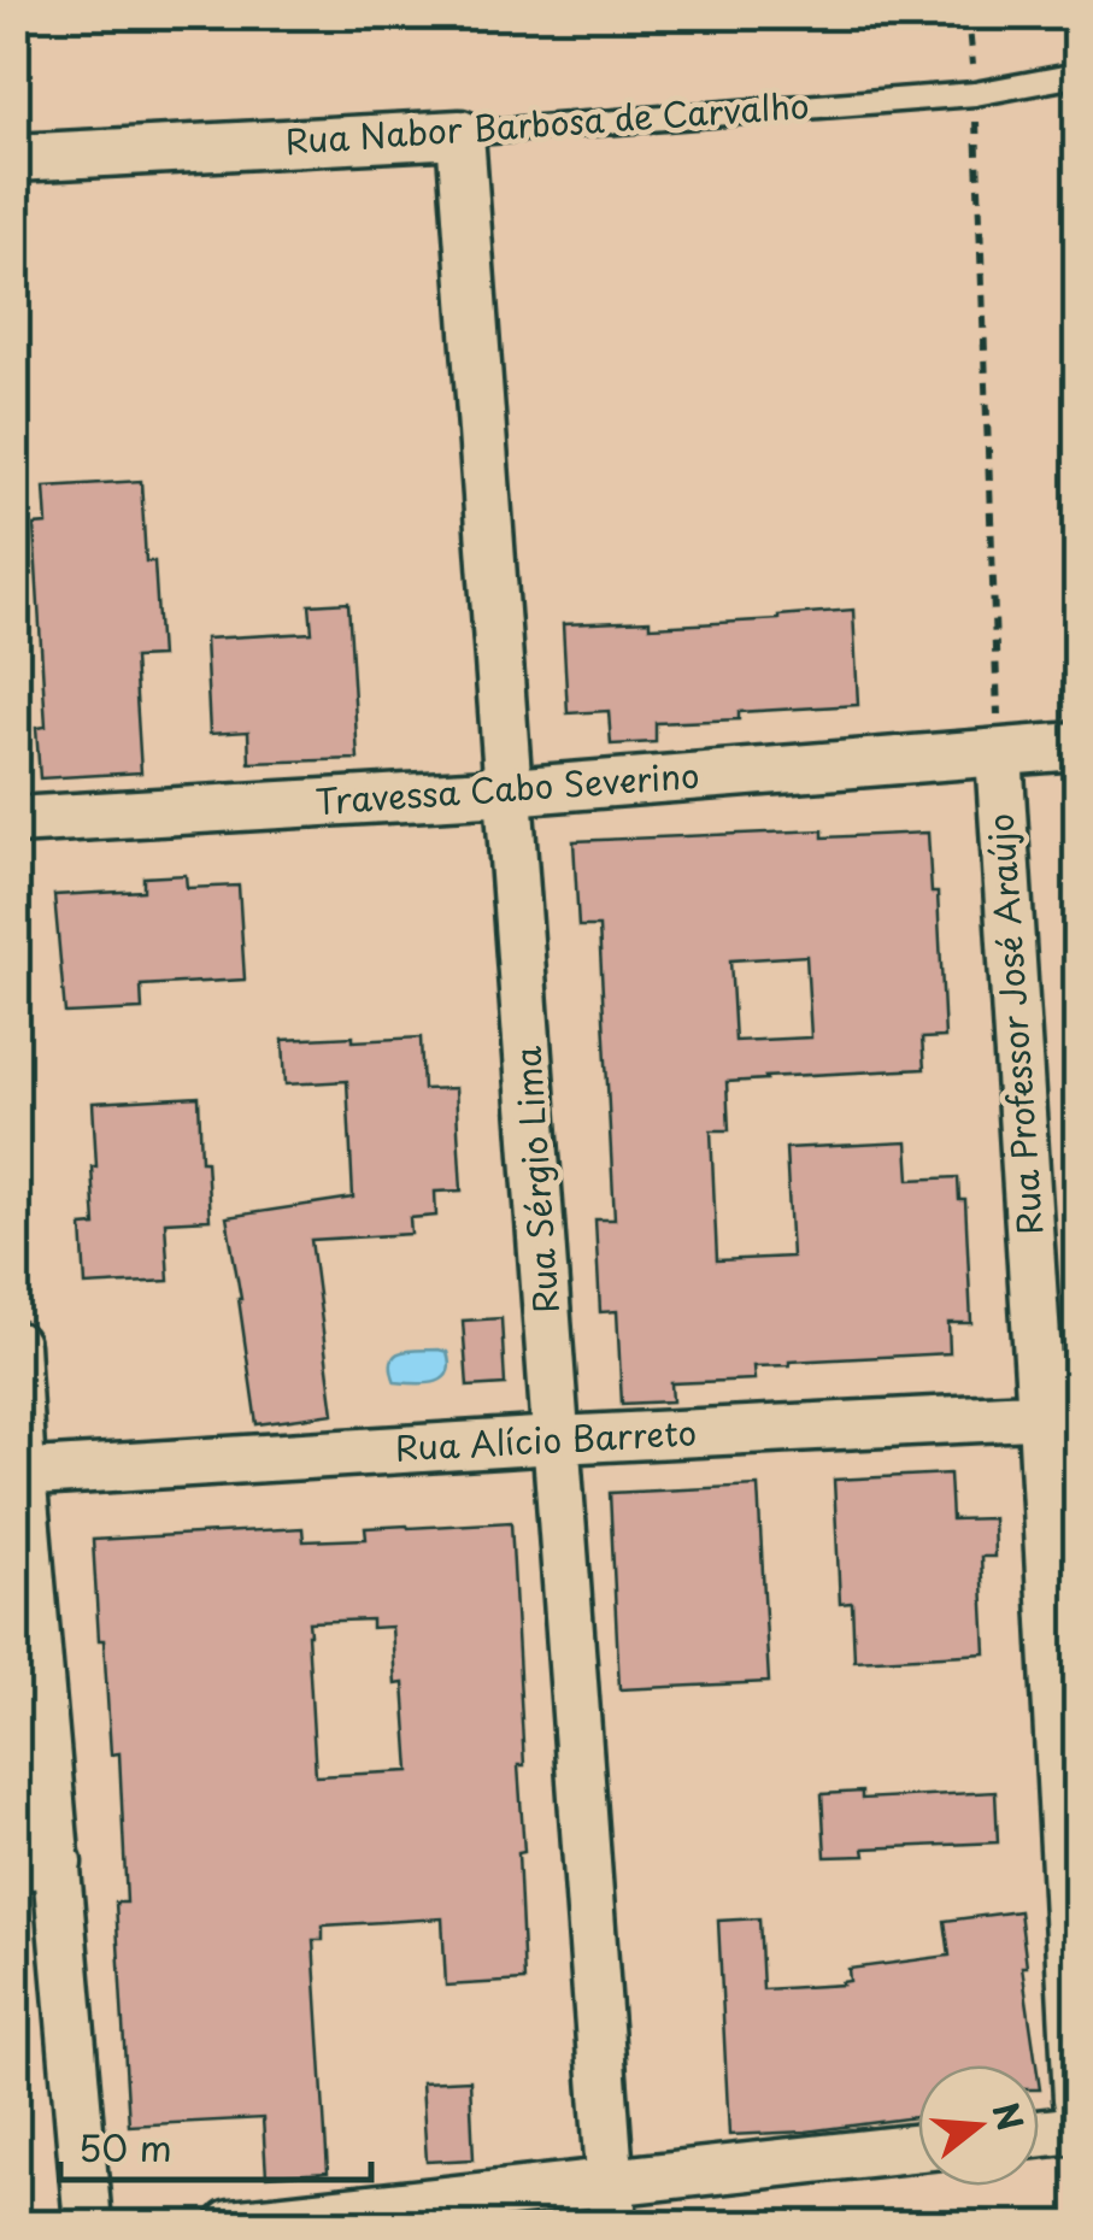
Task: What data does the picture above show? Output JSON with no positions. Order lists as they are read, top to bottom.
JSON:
{
  "streets": {
    "street": [
      "Rua Nabor Barbosa de Carvalho",
      "Travessa Cabo Severino",
      "Rua Professor José Araújo",
      "Rua Sérgio Lima",
      "Rua Alício Barreto"
    ]
  },
  "crossings": [
    ["Rua Nabor Barbosa de Carvalho", "Rua Sérgio Lima"],
    ["Travessa Cabo Severino", "Rua Professor José Araújo"],
    ["Travessa Cabo Severino", "Rua Sérgio Lima"],
    ["Rua Professor José Araújo", "Rua Alício Barreto"],
    ["Rua Sérgio Lima", "Rua Alício Barreto"]
  ],
  "scale_bar": "50 m",
  "north": "right"
}
